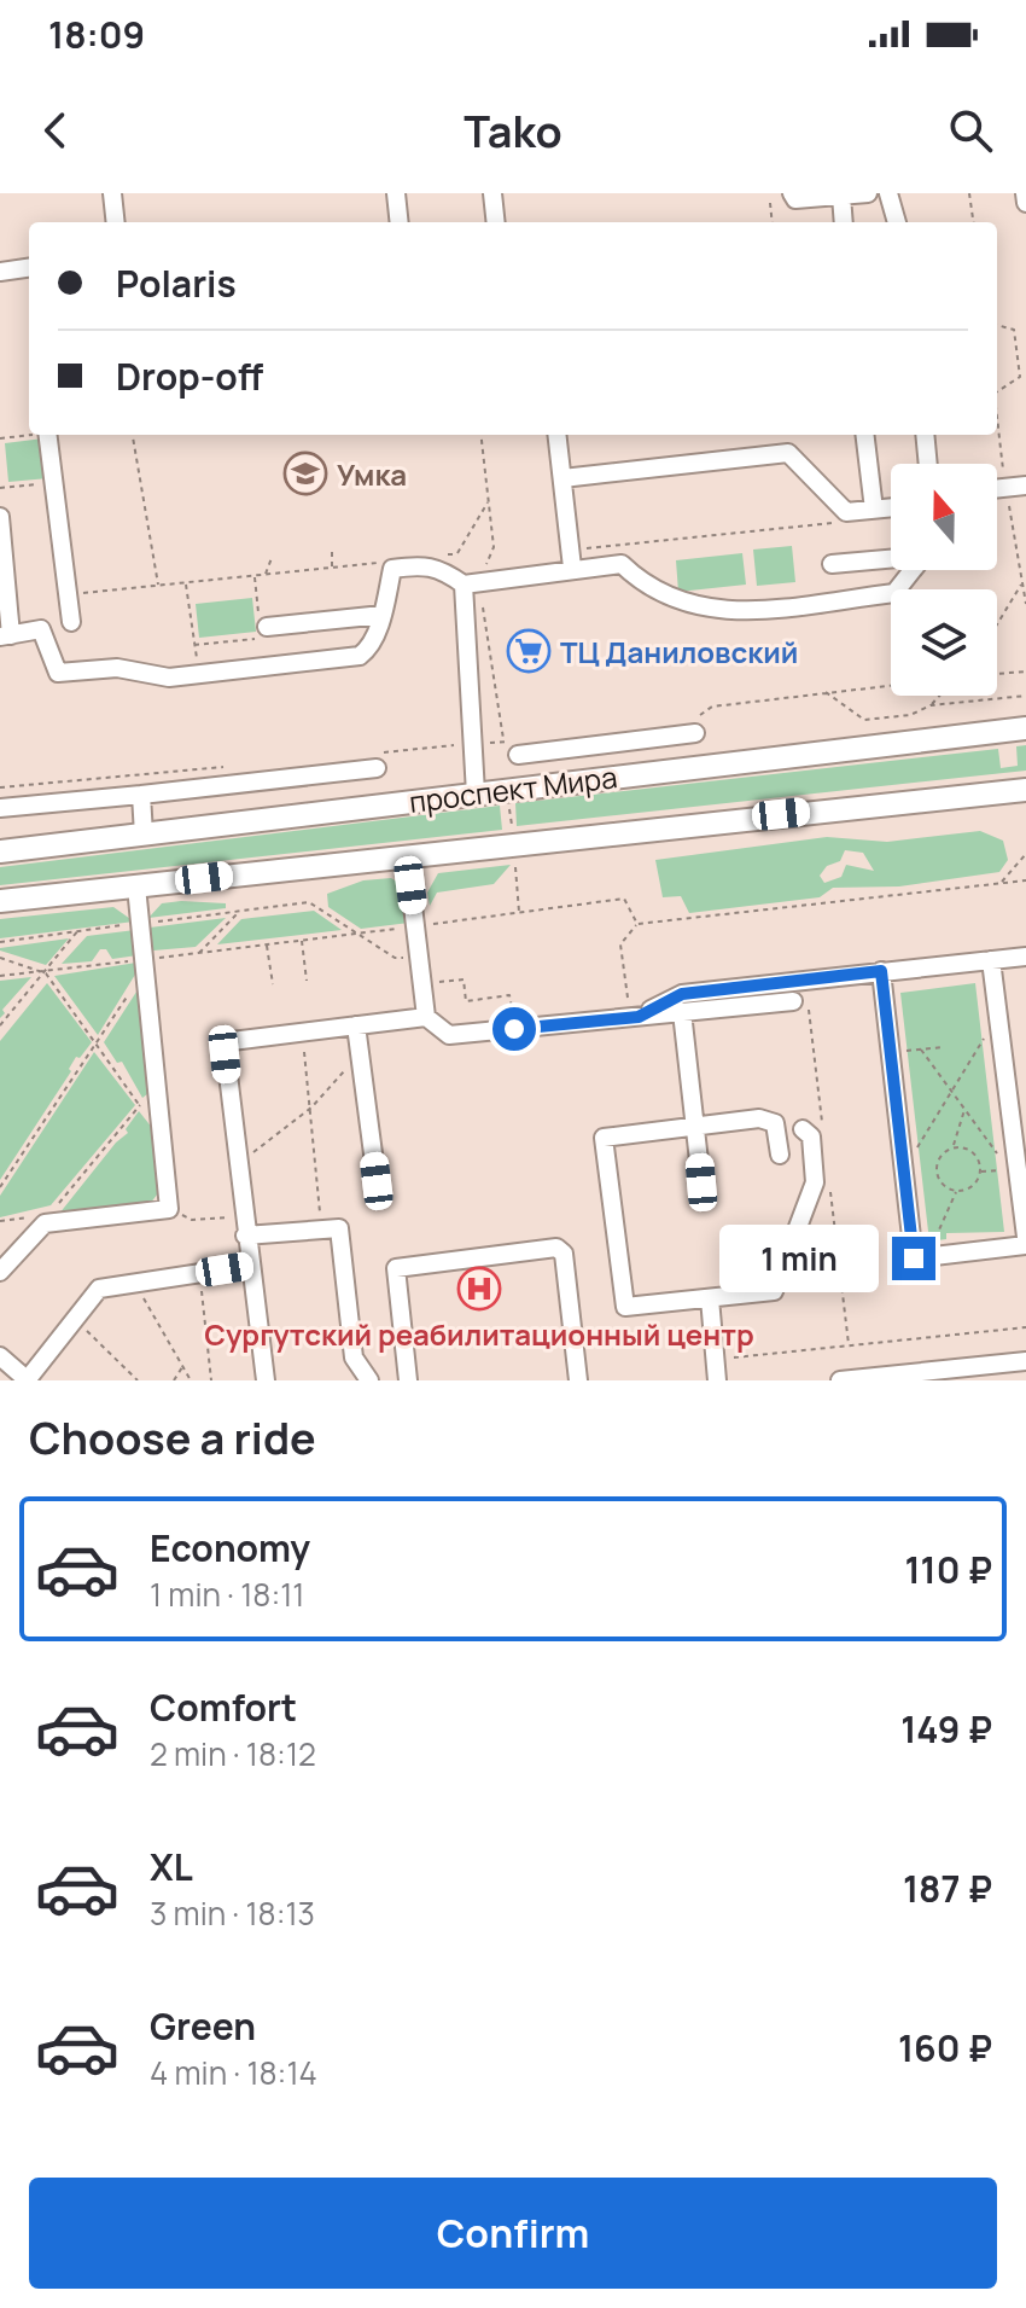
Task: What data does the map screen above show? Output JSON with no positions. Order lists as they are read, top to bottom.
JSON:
{
  "streets": {
    "main road": ["проспект Мира"]
  },
  "places": {
    "school or university": ["Умка"],
    "supermarket": ["ТЦ Даниловский"],
    "hospital": ["Сургутский реабилитационный центр"]
  },
  "north": "top",
  "page": {
    "status": "18:09",
    "header": "Tako",
    "banner": ["Polaris", "Drop-off"],
    "bubble": "1 min",
    "heading": "Choose a ride",
    "list": [
      {
        "name": "Economy",
        "note": "1 min · 18:11",
        "value": "110 ₽"
      },
      {
        "name": "Comfort",
        "note": "2 min · 18:12",
        "value": "149 ₽"
      },
      {
        "name": "XL",
        "note": "3 min · 18:13",
        "value": "187 ₽"
      },
      {
        "name": "Green",
        "note": "4 min · 18:14",
        "value": "160 ₽"
      }
    ],
    "buttons": "Confirm"
  }
}
